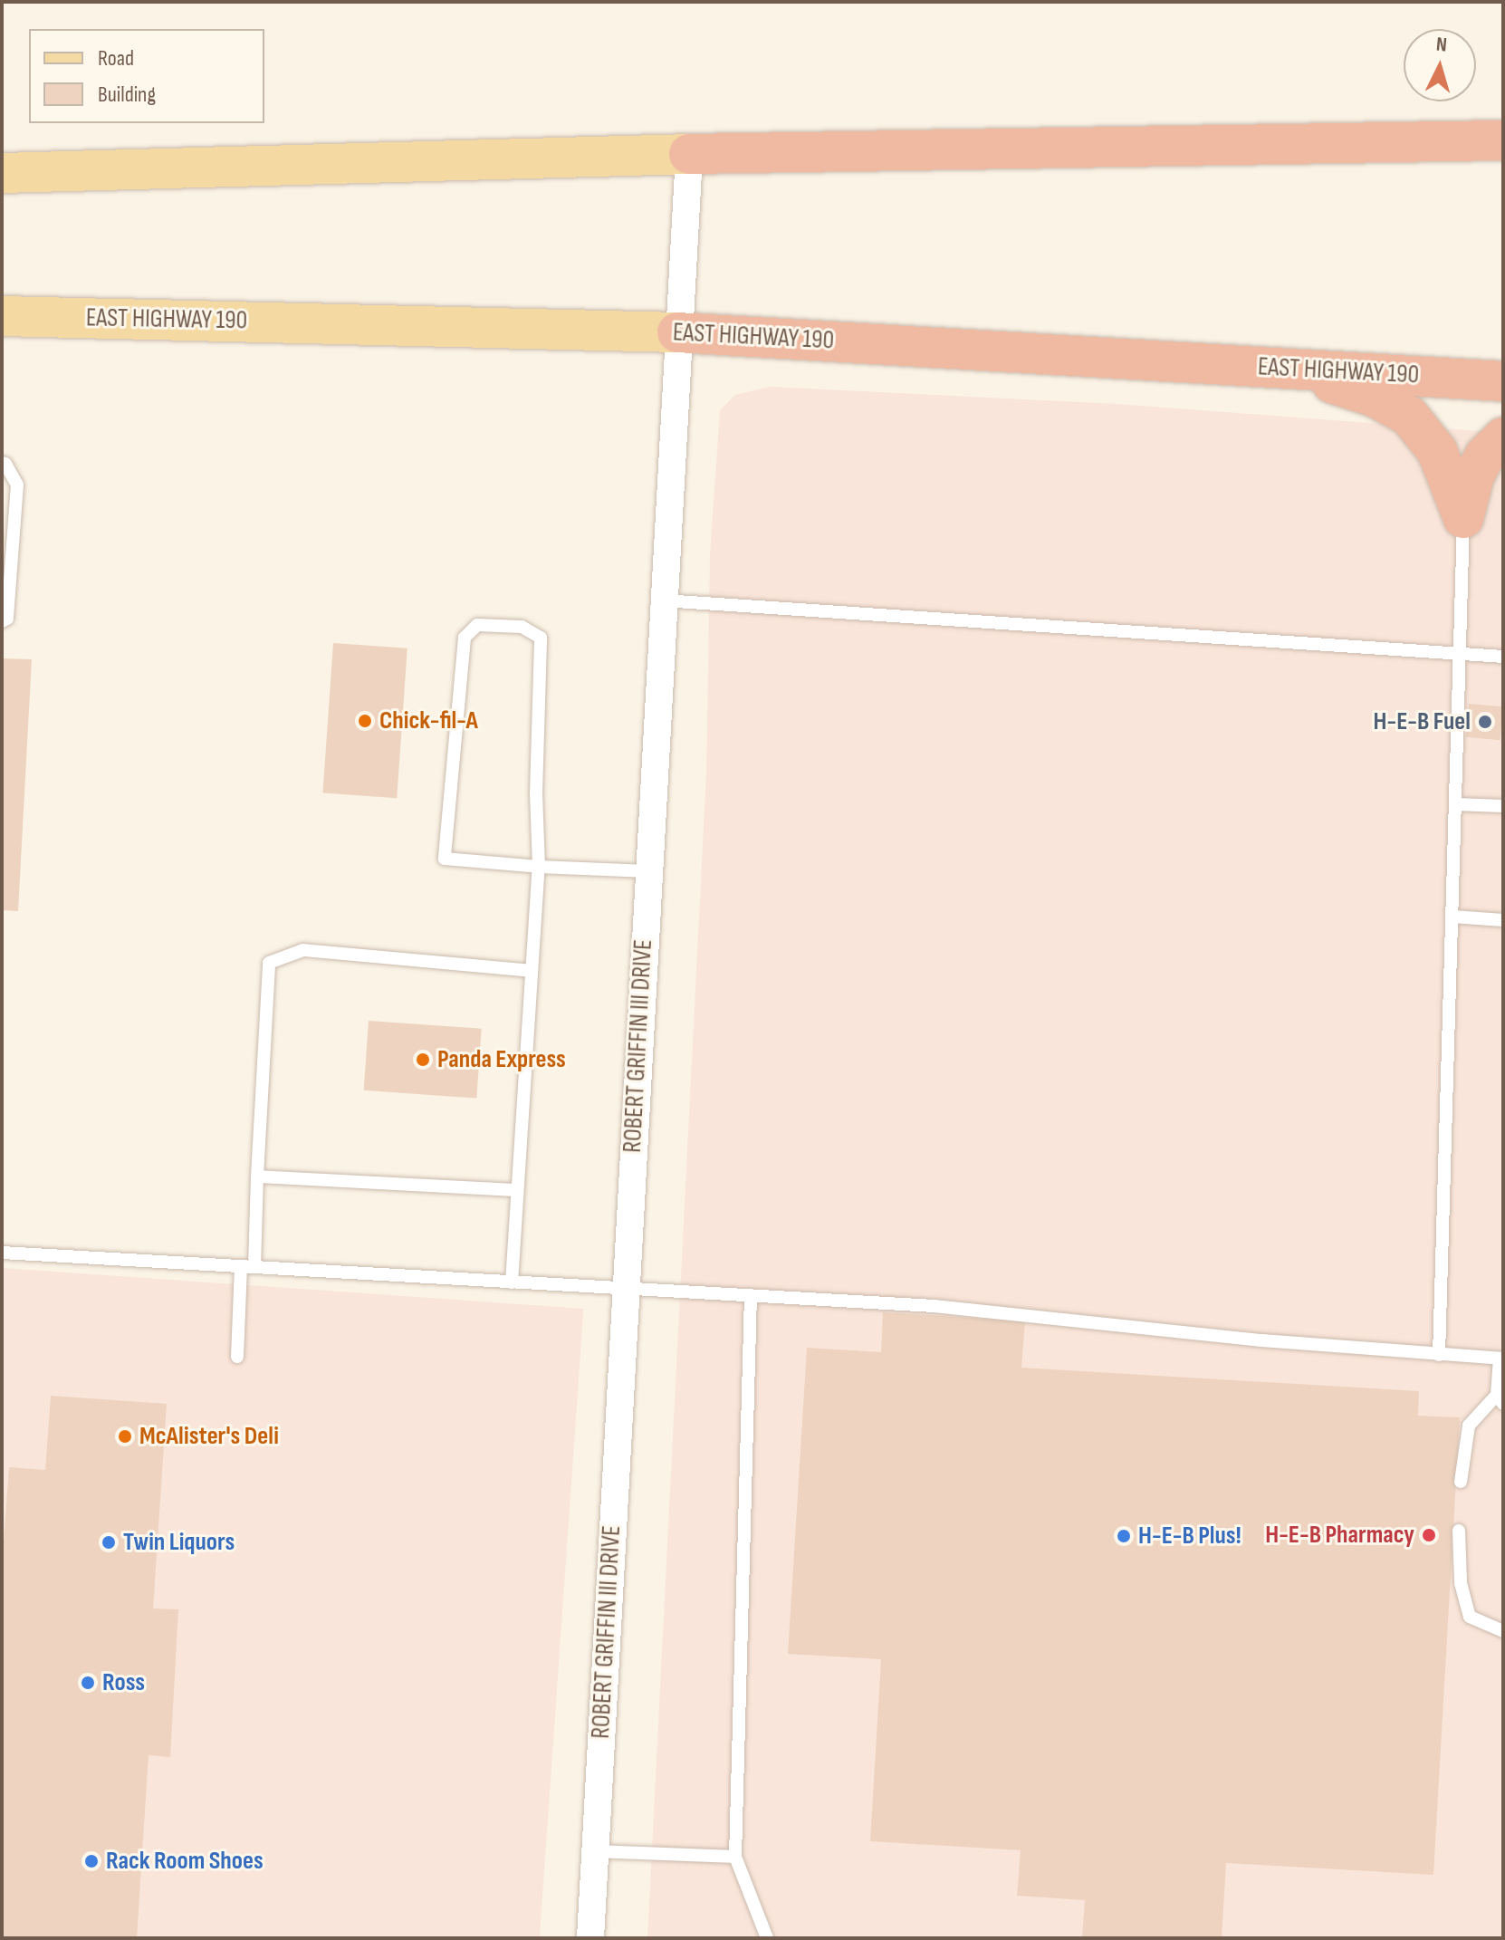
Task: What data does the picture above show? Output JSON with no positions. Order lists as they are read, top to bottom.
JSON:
{
  "streets": {
    "highway": ["EAST HIGHWAY 190"],
    "street": ["ROBERT GRIFFIN III DRIVE"]
  },
  "crossings": [
    ["EAST HIGHWAY 190", "ROBERT GRIFFIN III DRIVE"]
  ],
  "places": [
    "Chick-fil-A",
    "H-E-B Fuel",
    "Panda Express",
    "McAlister's Deli",
    "H-E-B Pharmacy",
    "H-E-B Plus!",
    "Twin Liquors",
    "Ross",
    "Rack Room Shoes"
  ],
  "legend": ["Road", "Building"],
  "north": "top"
}
